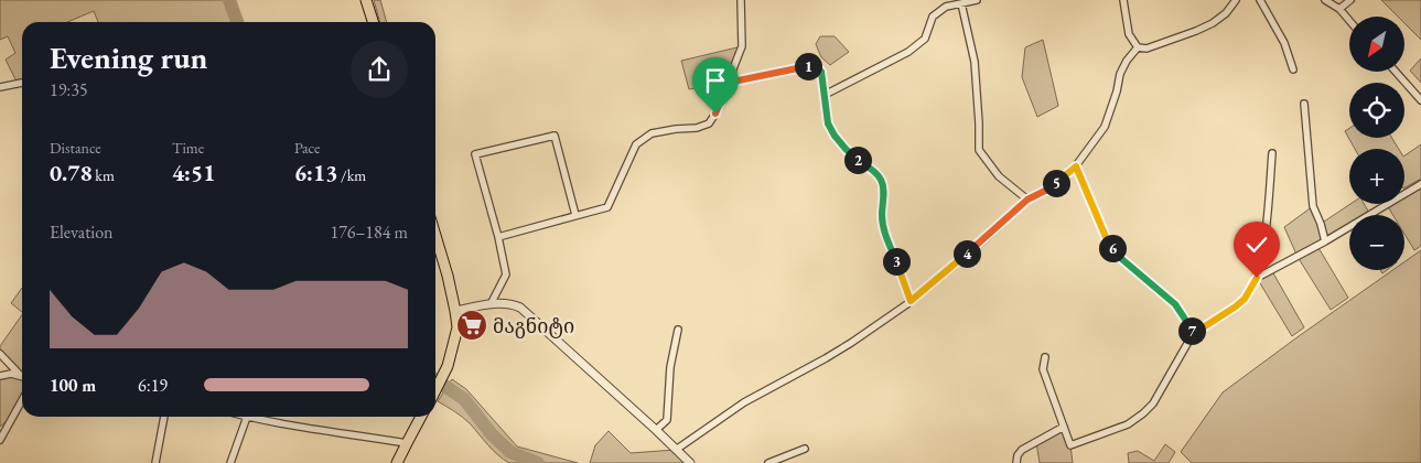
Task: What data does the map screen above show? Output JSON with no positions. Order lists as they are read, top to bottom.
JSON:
{
  "places": {
    "supermarket": ["მაგნიტი"]
  },
  "north": "bottom left",
  "page": {
    "map_buttons": ["+", "−"],
    "heading": ["Evening run", "19:35"],
    "pins": [
      "1",
      "2",
      "5",
      "6",
      "4",
      "3",
      "7"
    ],
    "stats": [
      ["Distance", "0.78 km"],
      ["Time", "4:51"],
      ["Pace", "6:13 /km"]
    ],
    "chart": ["Elevation", "176–184 m"],
    "list": [
      {
        "name": "100 m",
        "note": "6:19"
      }
    ]
  }
}
